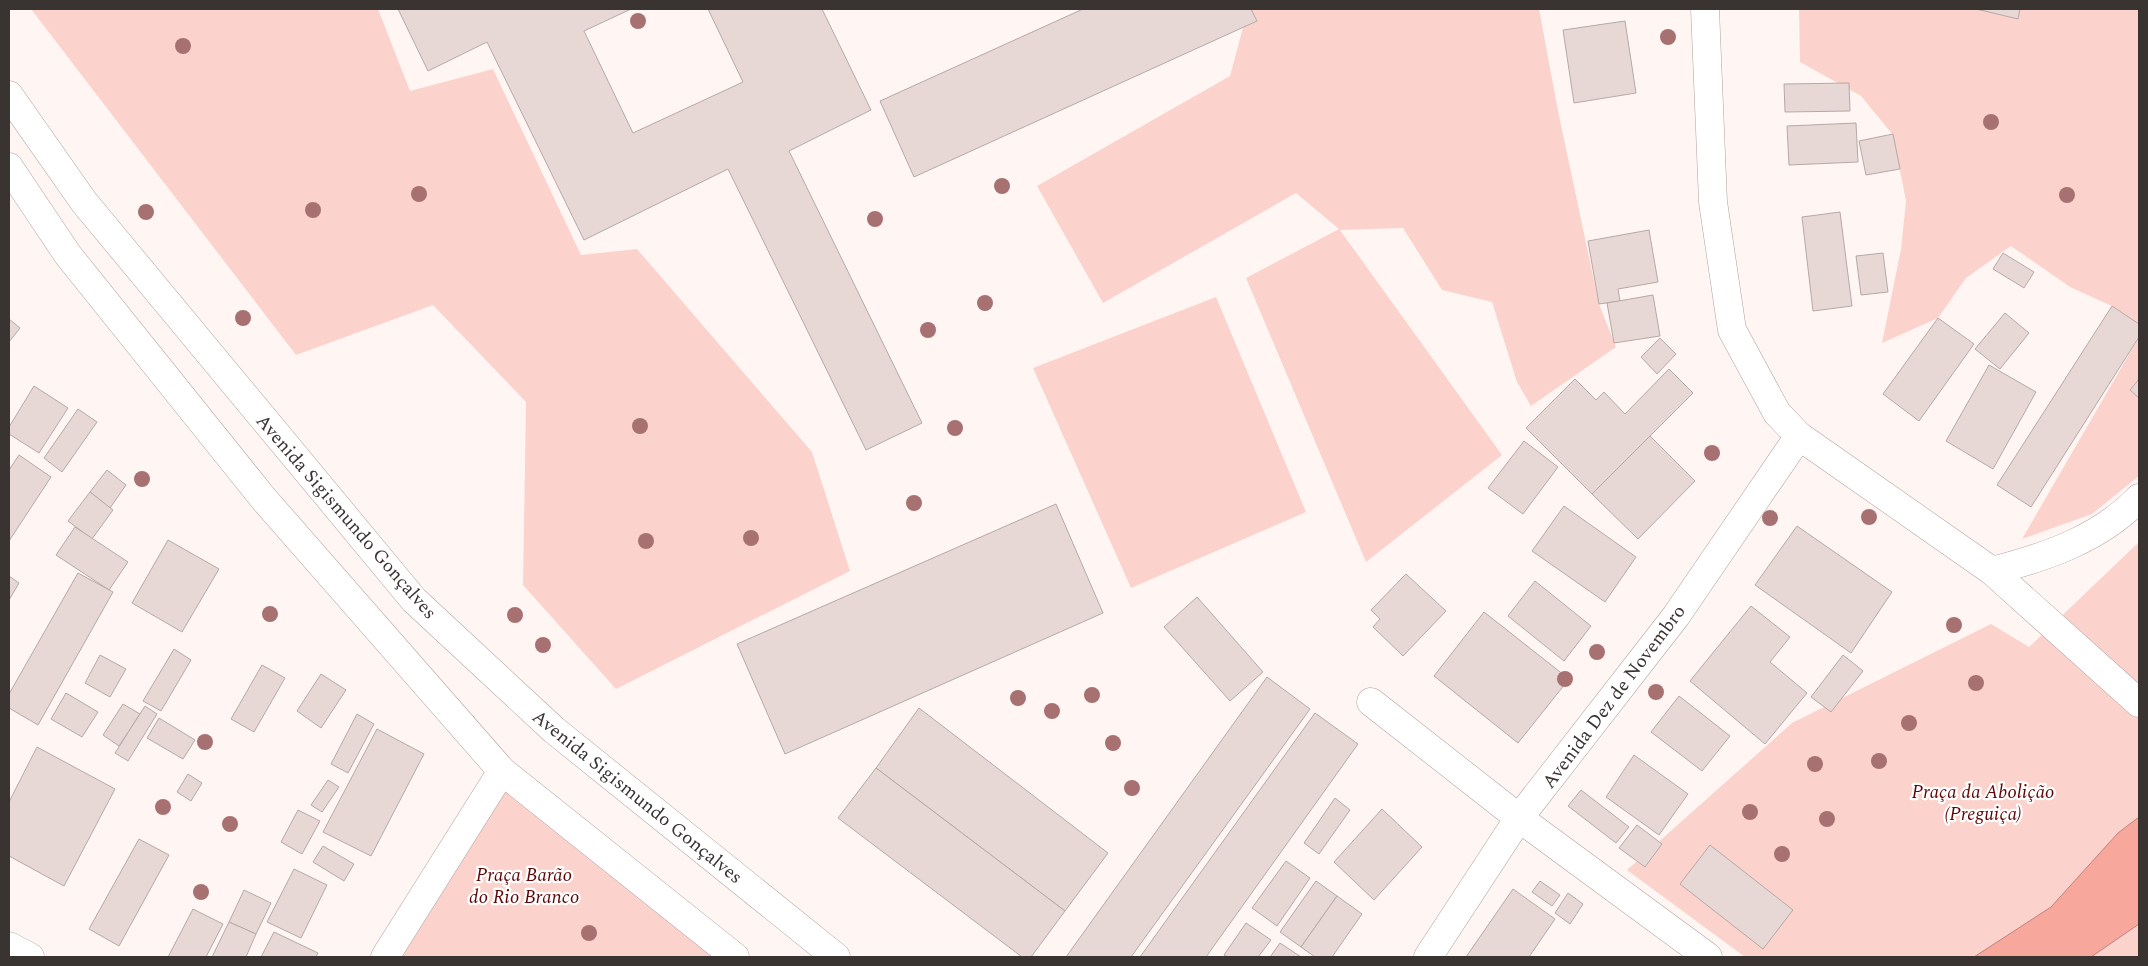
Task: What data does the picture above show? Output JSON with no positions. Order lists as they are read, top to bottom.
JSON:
{
  "streets": {
    "street": ["Avenida Sigismundo Gonçalves", "Avenida Dez de Novembro"]
  },
  "parks": ["Praça da Abolição (Preguiça)", "Praça Barão do Rio Branco"]
}
